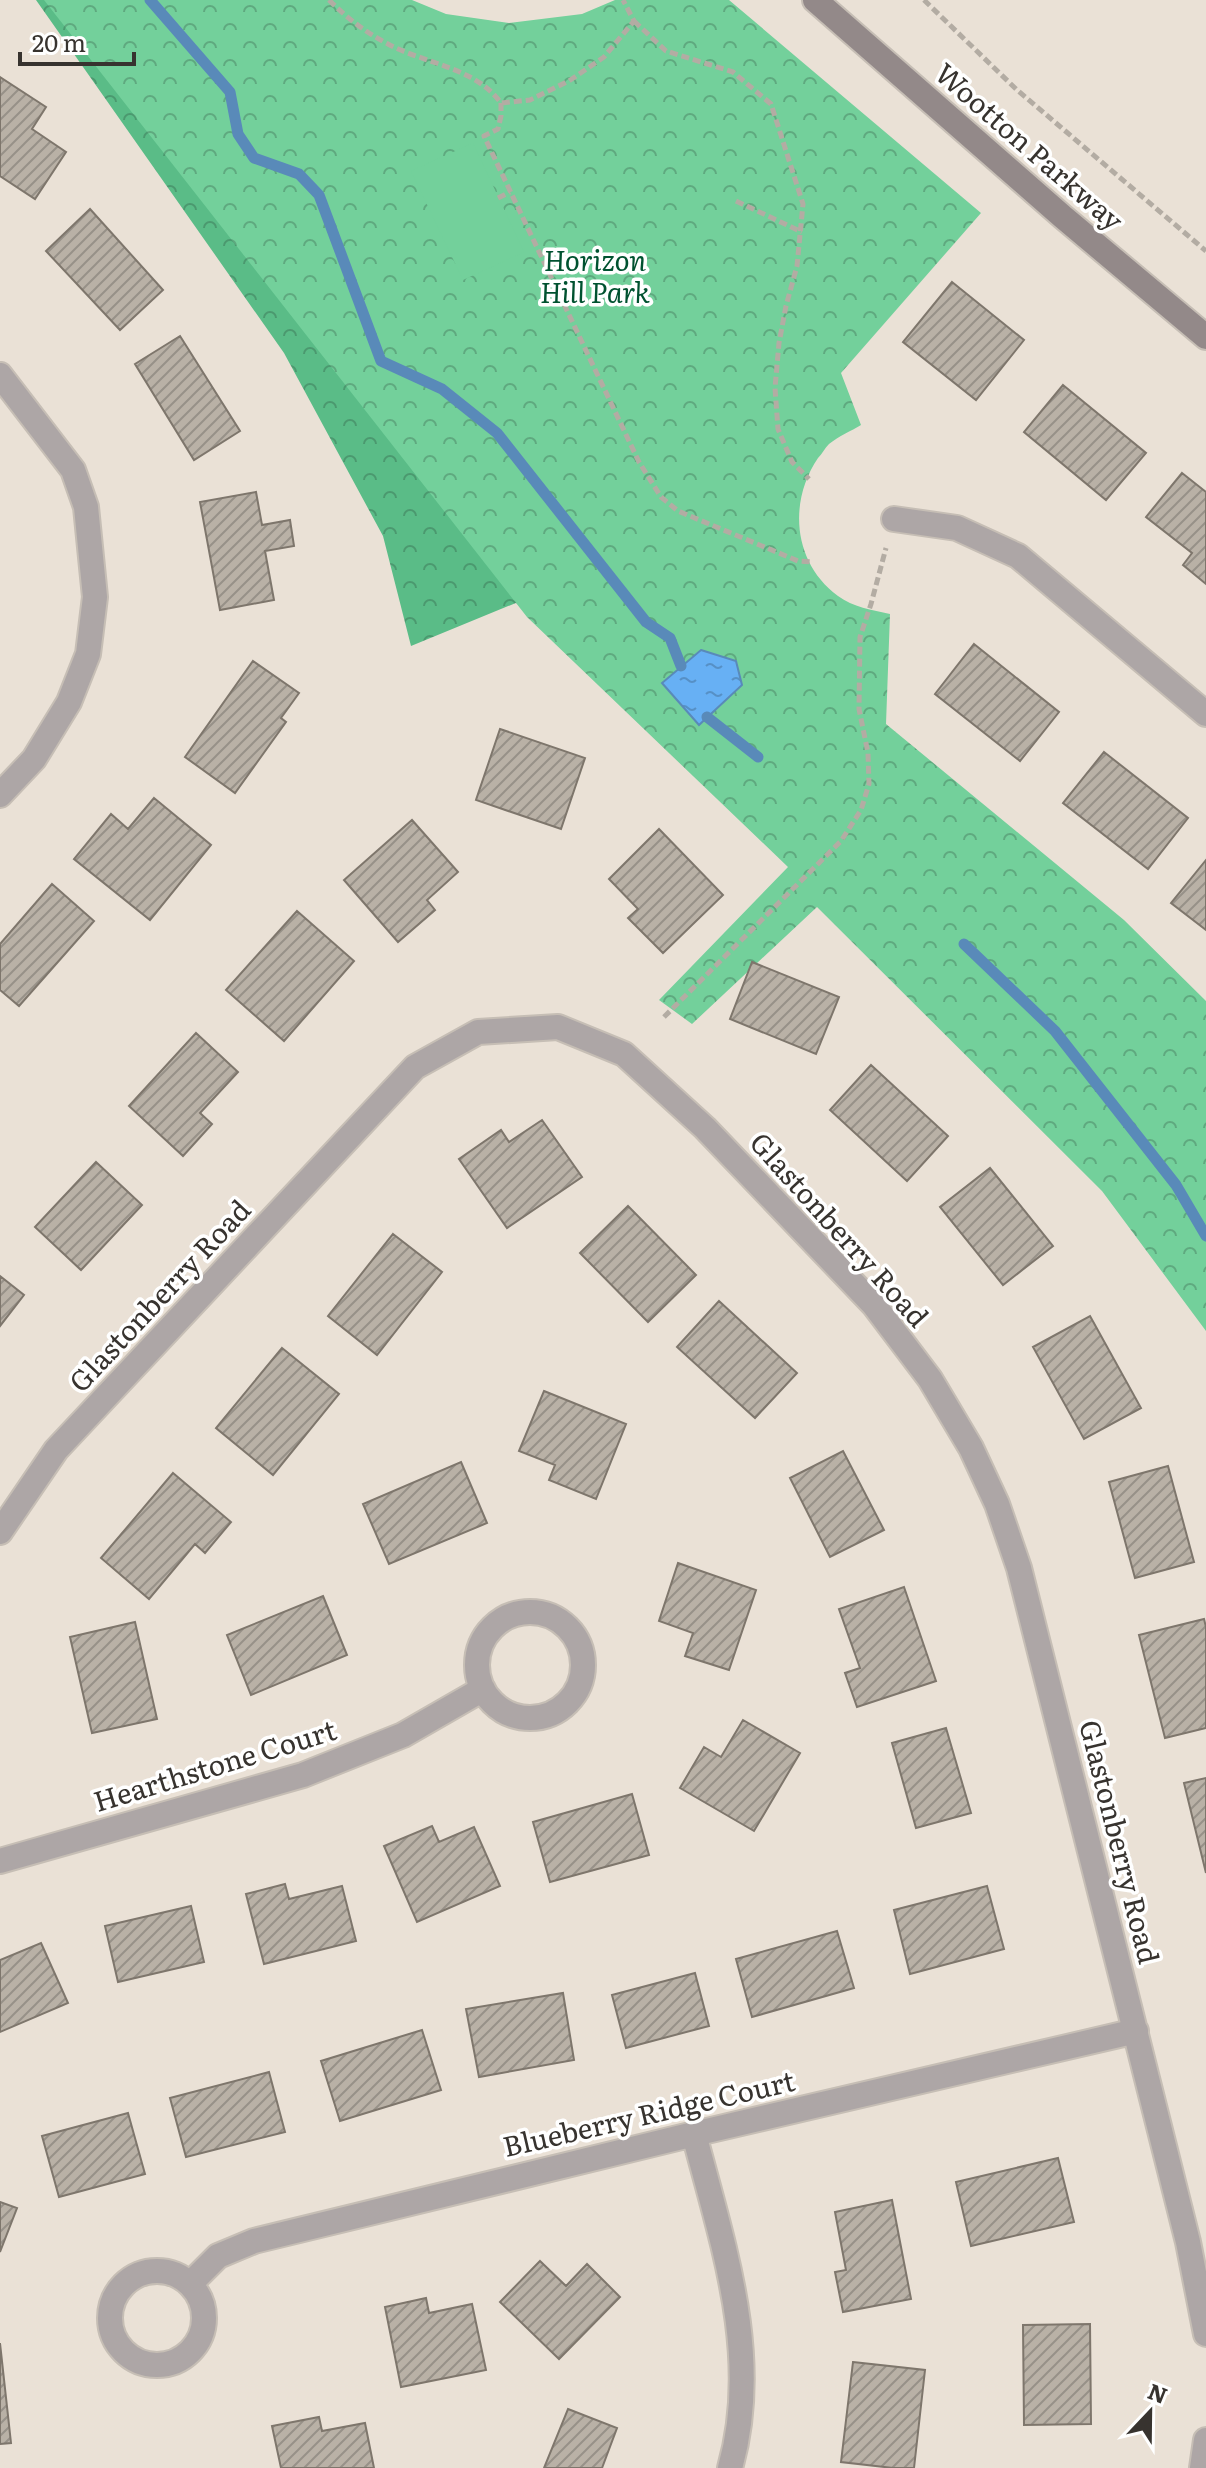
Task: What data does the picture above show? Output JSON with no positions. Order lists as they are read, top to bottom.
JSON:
{
  "streets": {
    "main road": ["Wootton Parkway"],
    "street": ["Glastonberry Road", "Hearthstone Court", "Blueberry Ridge Court"]
  },
  "crossings": [
    ["Glastonberry Road", "Blueberry Ridge Court"]
  ],
  "parks": ["Horizon Hill Park"],
  "scale_bar": "20 m",
  "north": "top"
}
